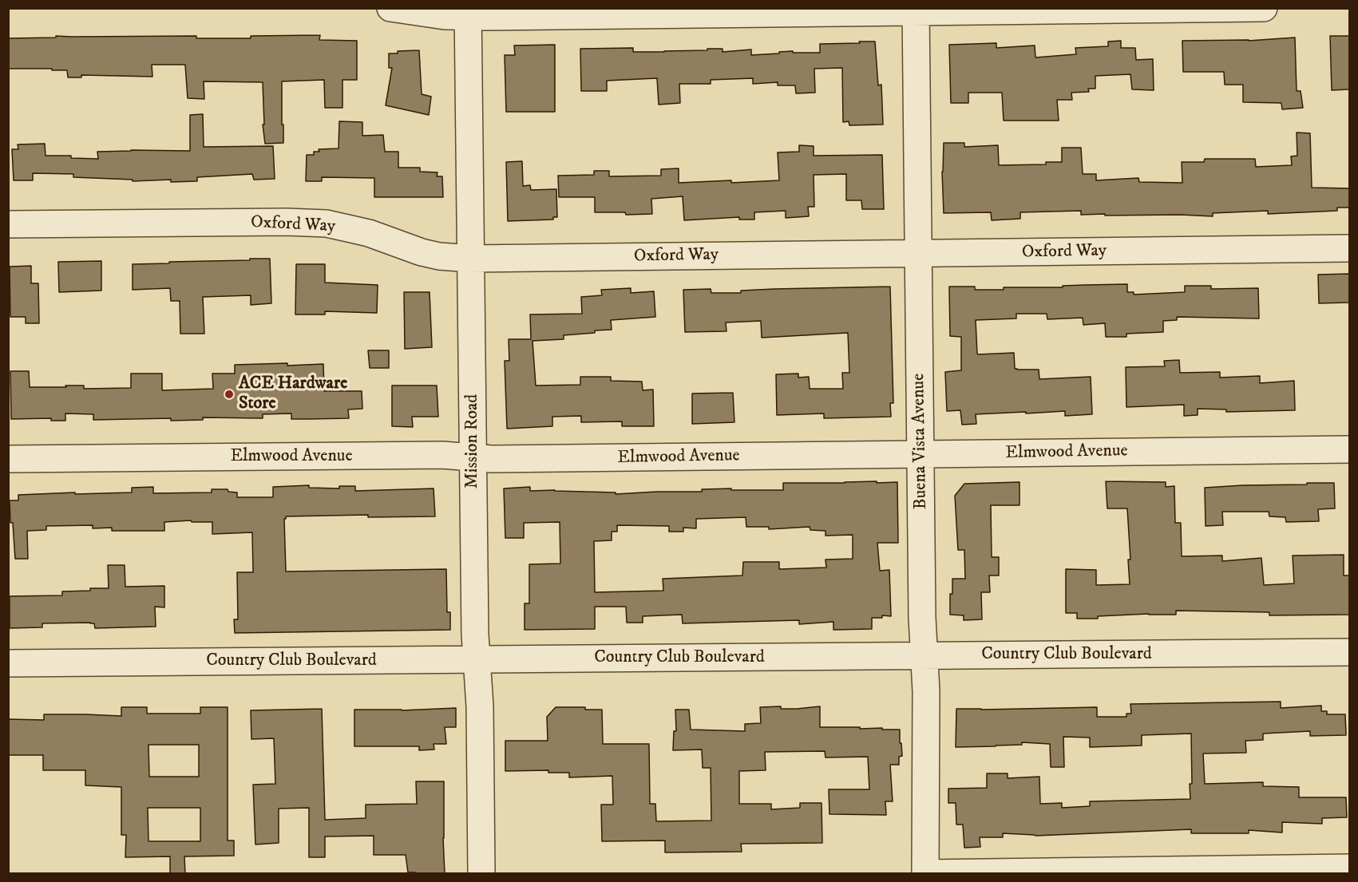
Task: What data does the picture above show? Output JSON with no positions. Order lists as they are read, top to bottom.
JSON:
{
  "streets": {
    "street": [
      "Oxford Way",
      "Mission Road",
      "Buena Vista Avenue",
      "Elmwood Avenue",
      "Country Club Boulevard"
    ]
  },
  "crossings": [
    ["Oxford Way", "Mission Road"],
    ["Oxford Way", "Buena Vista Avenue"],
    ["Mission Road", "Elmwood Avenue"],
    ["Mission Road", "Country Club Boulevard"],
    ["Buena Vista Avenue", "Elmwood Avenue"],
    ["Buena Vista Avenue", "Country Club Boulevard"]
  ],
  "places": ["ACE Hardware Store"]
}
